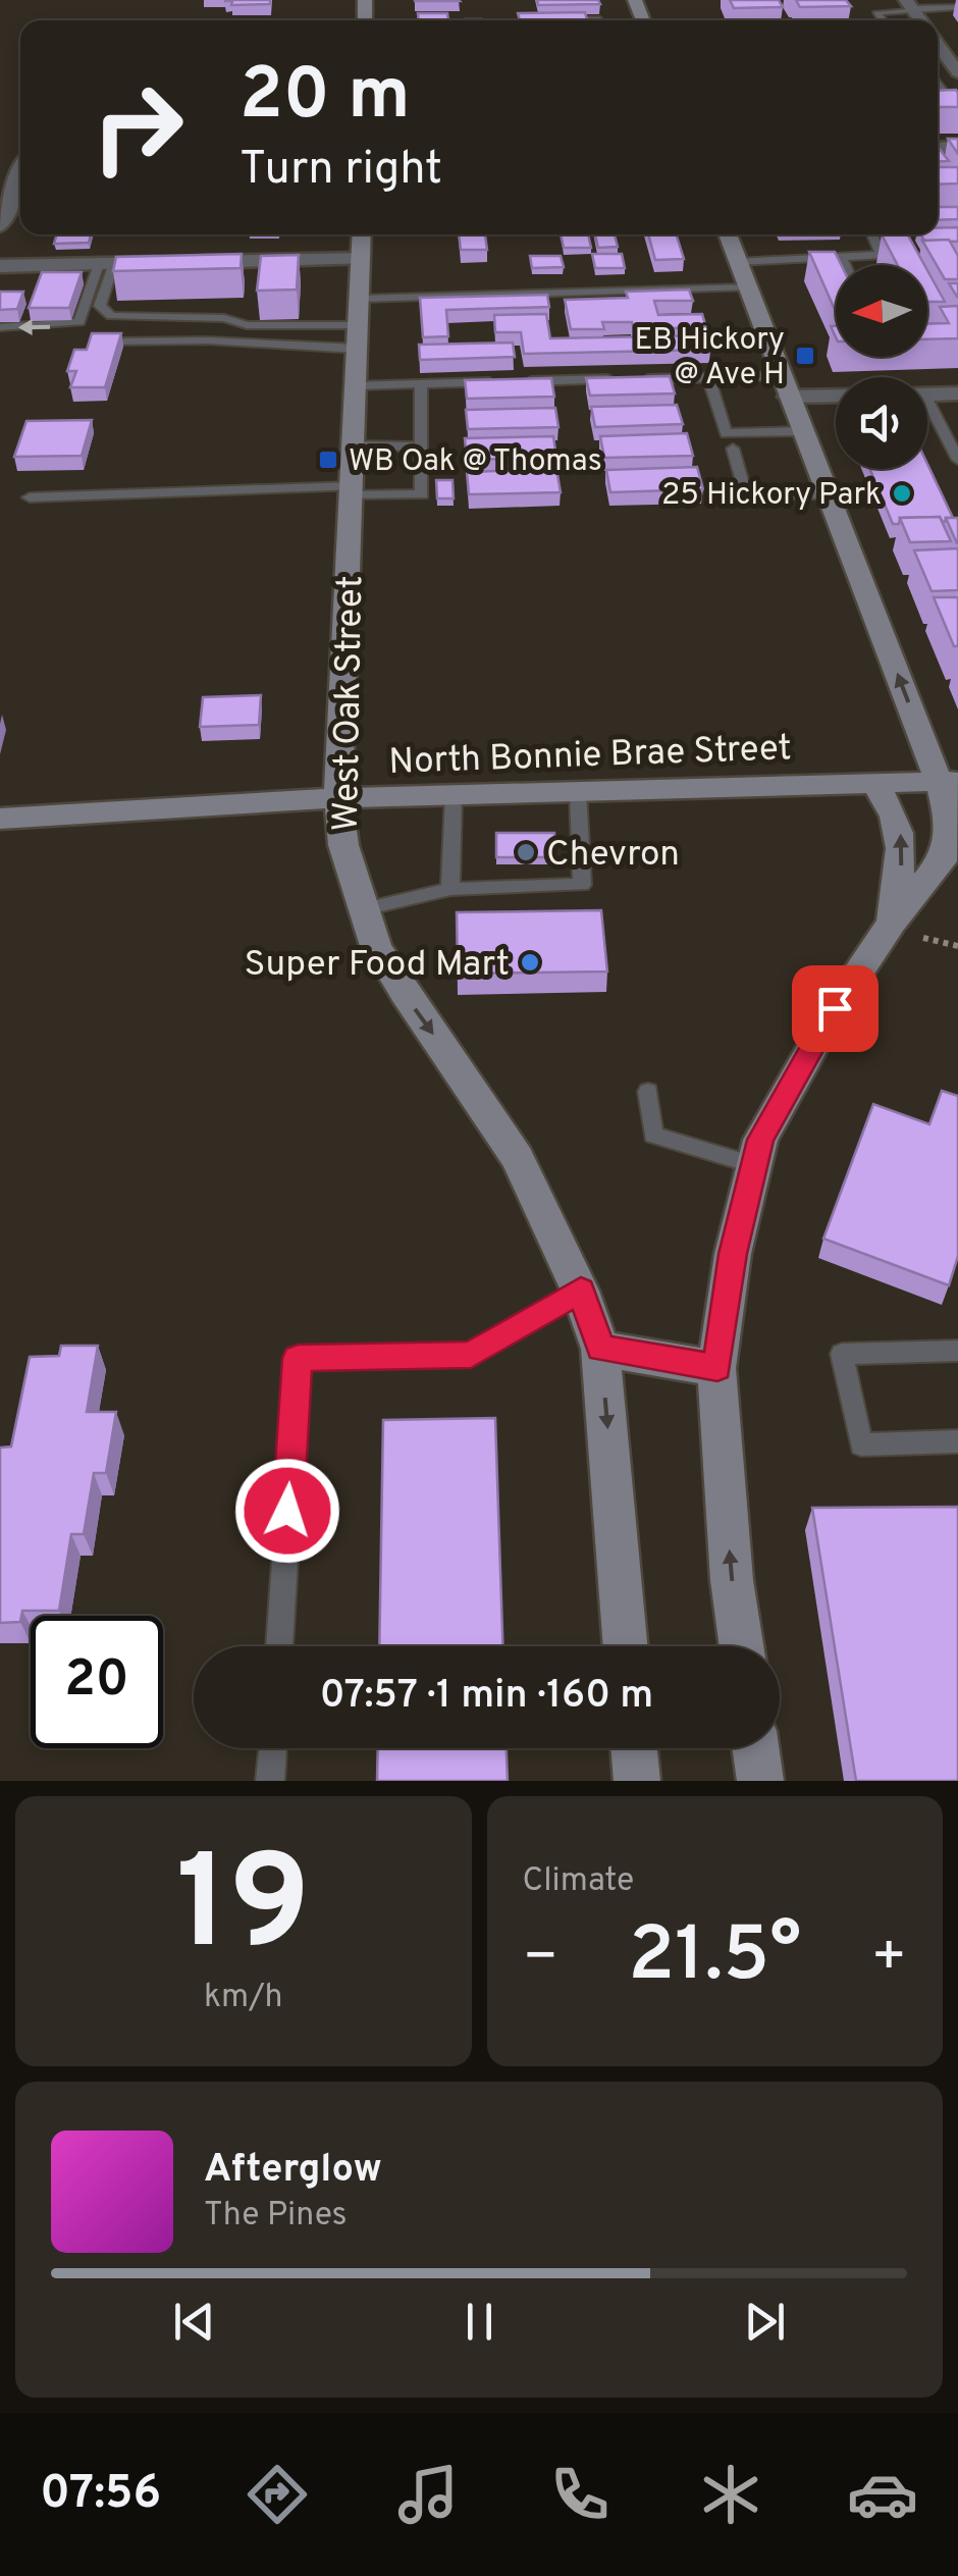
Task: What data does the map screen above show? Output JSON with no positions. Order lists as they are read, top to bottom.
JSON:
{
  "streets": {
    "main road": ["West Oak Street", "North Bonnie Brae Street"]
  },
  "crossings": [
    ["West Oak Street", "North Bonnie Brae Street"]
  ],
  "places": {
    "transit": ["EB Hickory @ Ave H", "WB Oak @ Thomas"],
    "other": ["25 Hickory Park", "Chevron", "Super Food Mart"]
  },
  "north": "left",
  "page": {
    "turn": ["20 m", "Turn right"],
    "limit": "20",
    "trip": "07:57 · 1 min · 160 m",
    "tile": [
      ["19", "km/h"],
      "Climate"
    ],
    "heat": ["−", "21.5°", "+"],
    "song": ["Afterglow", "The Pines"],
    "tabs": "07:56"
  }
}
